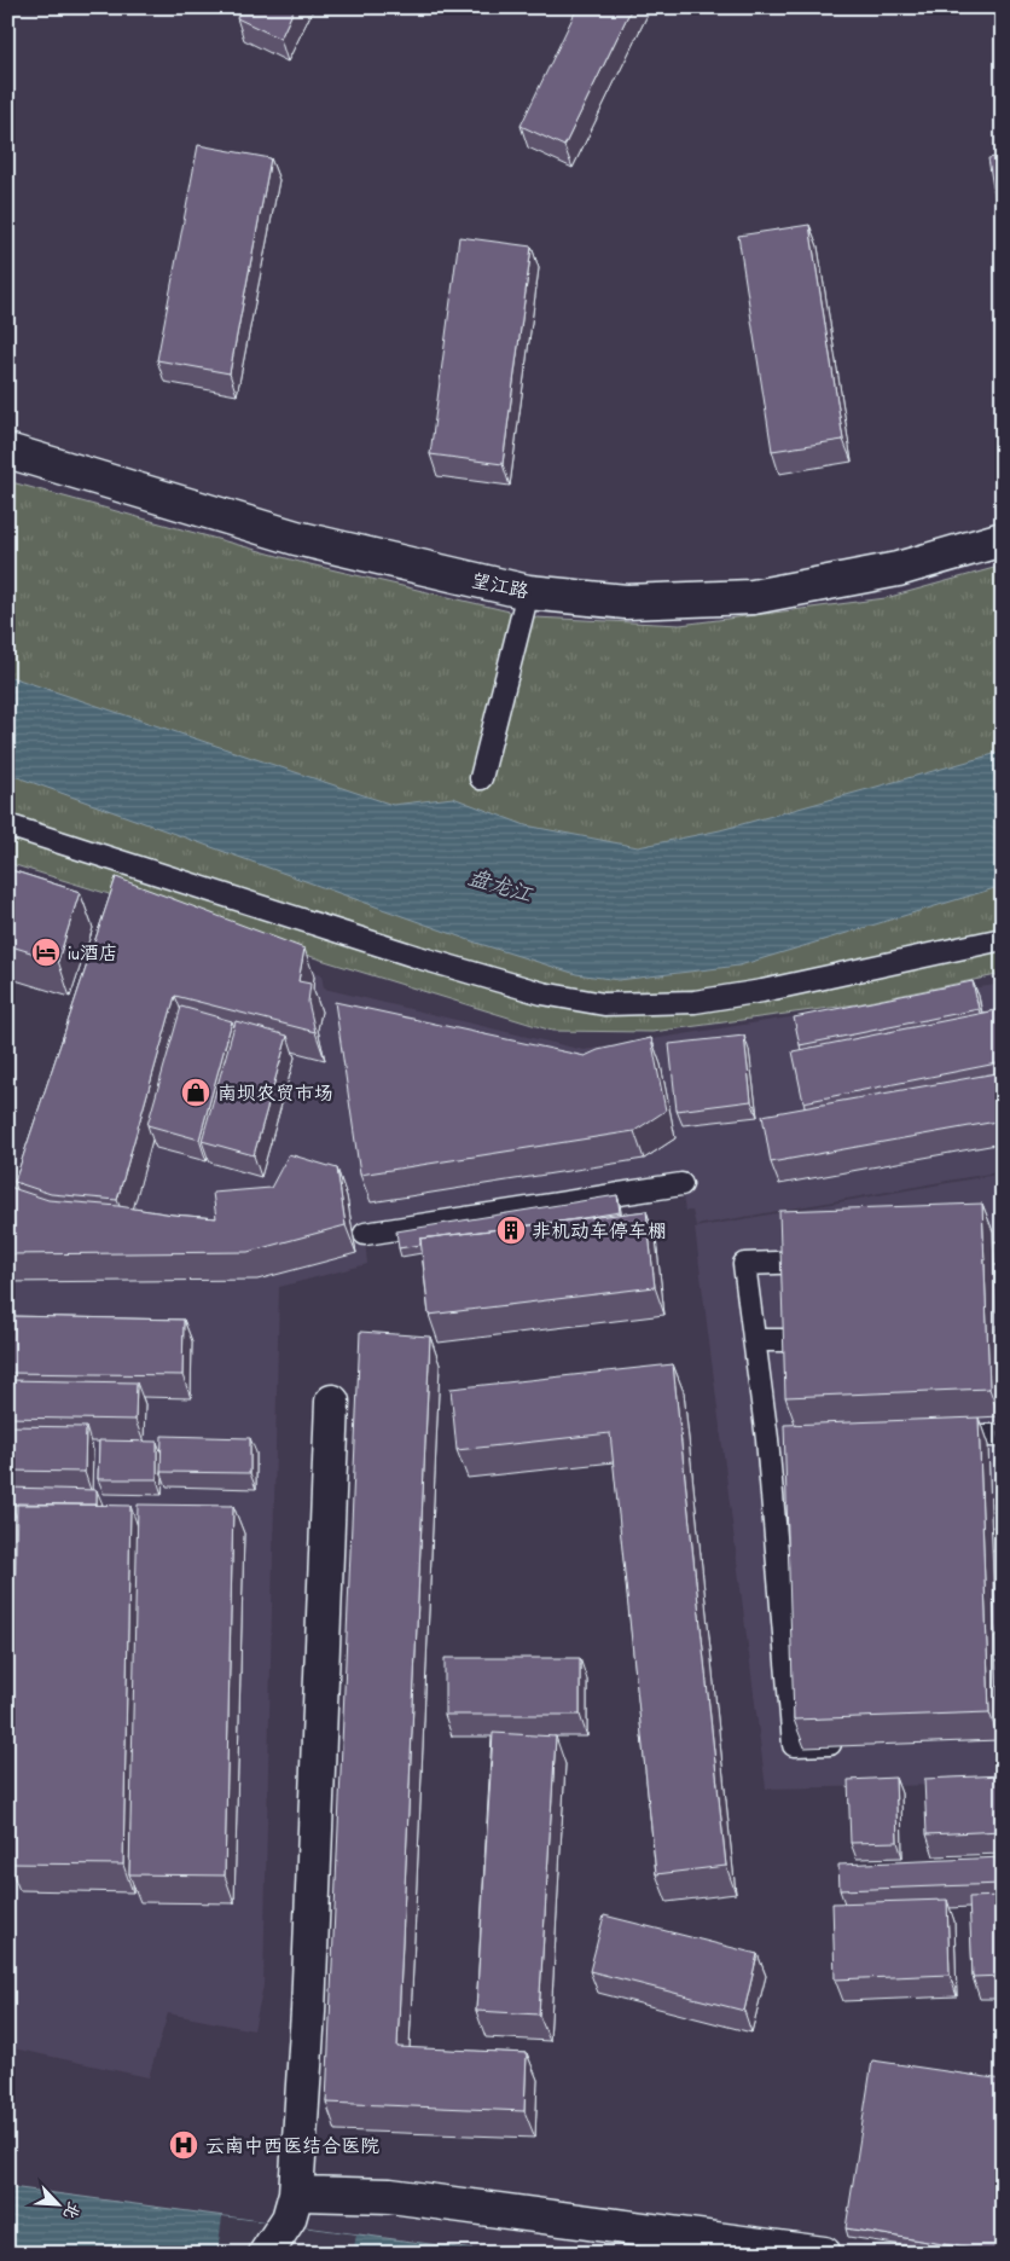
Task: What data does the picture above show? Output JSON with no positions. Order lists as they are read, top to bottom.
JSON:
{
  "streets": {
    "street": ["望江路"]
  },
  "water": ["盘龙江"],
  "places": {
    "hotel": ["iu酒店"],
    "shop": ["南坝农贸市场"],
    "building": ["非机动车停车棚"],
    "hospital": ["云南中西医结合医院"]
  },
  "north": "bottom right"
}
